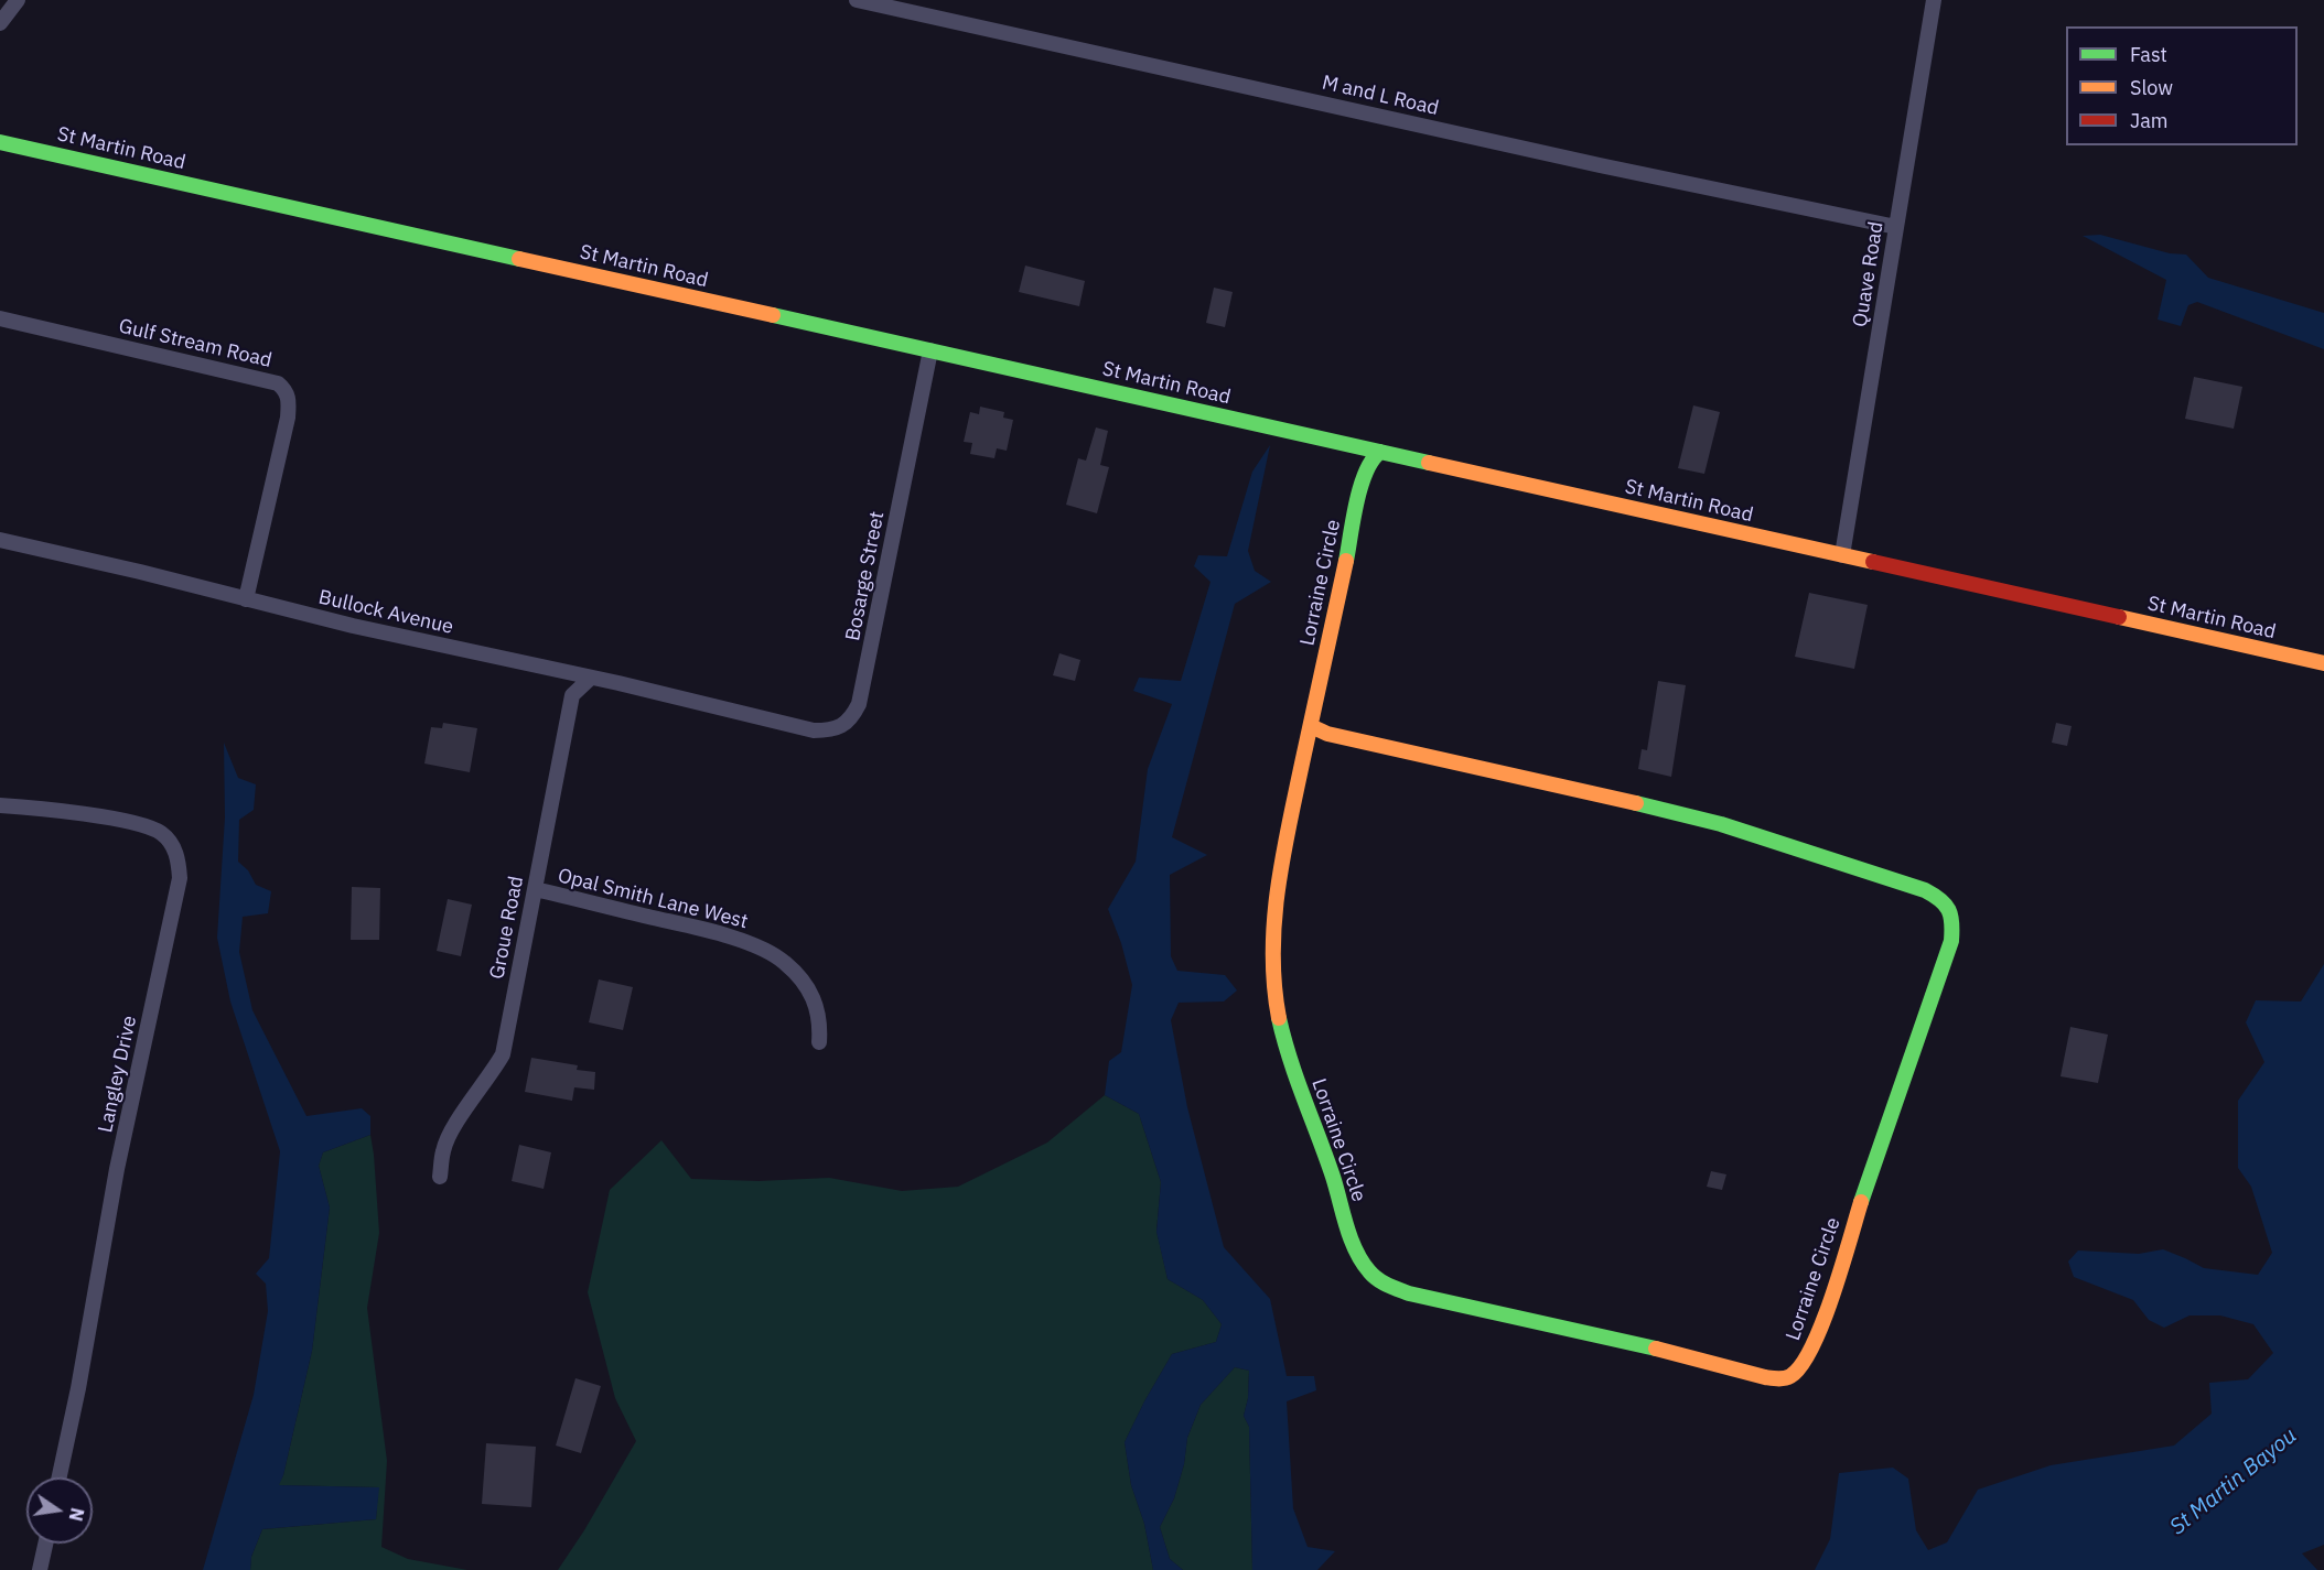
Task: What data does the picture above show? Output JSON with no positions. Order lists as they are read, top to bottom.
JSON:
{
  "streets": {
    "street": [
      "M and L Road",
      "St Martin Road",
      "Quave Road",
      "Gulf Stream Road",
      "Bosarge Street",
      "Lorraine Circle",
      "Bullock Avenue",
      "Opal Smith Lane West",
      "Groue Road",
      "Langley Drive"
    ]
  },
  "crossings": [
    ["M and L Road", "Quave Road"],
    ["St Martin Road", "Quave Road"],
    ["St Martin Road", "Bosarge Street"],
    ["St Martin Road", "Lorraine Circle"],
    ["Gulf Stream Road", "Bullock Avenue"],
    ["Bosarge Street", "Bullock Avenue"],
    ["Bullock Avenue", "Groue Road"],
    ["Opal Smith Lane West", "Groue Road"]
  ],
  "water": ["St Martin Bayou"],
  "legend": ["Fast", "Slow", "Jam"],
  "north": "right"
}
